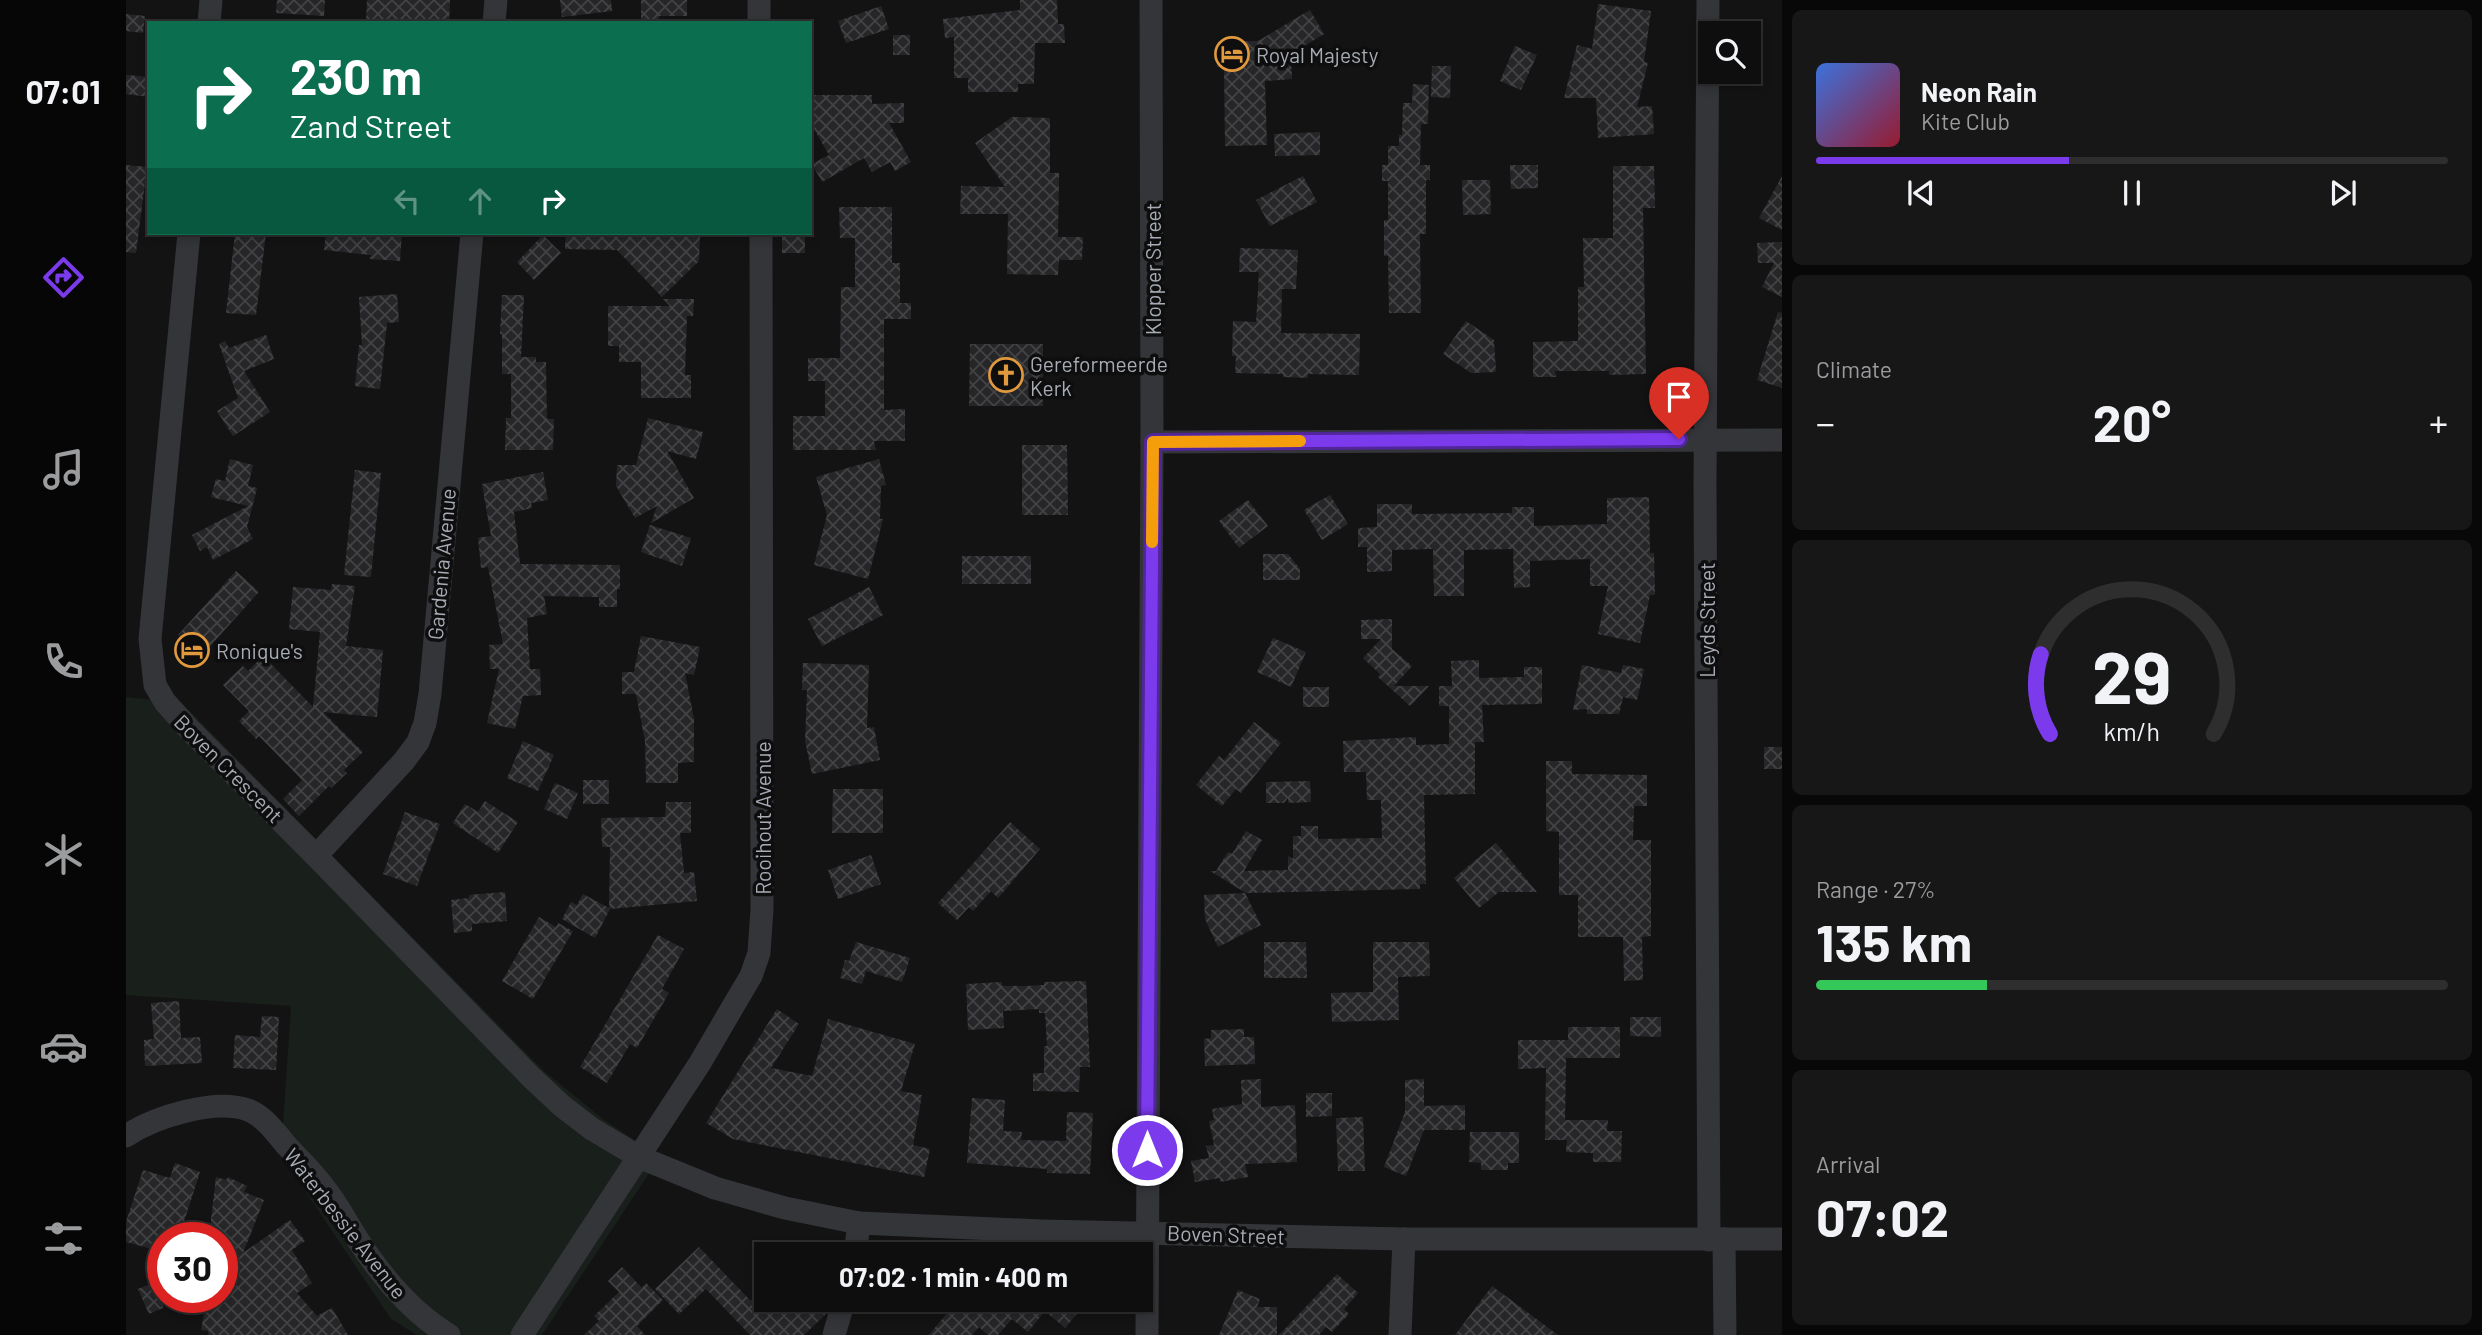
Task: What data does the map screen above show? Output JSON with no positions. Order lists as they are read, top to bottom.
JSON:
{
  "streets": {
    "street": [
      "Klopper Street",
      "Gardenia Avenue",
      "Leyds Street",
      "Boven Crescent",
      "Rooihout Avenue",
      "Waterbessie Avenue",
      "Boven Street"
    ]
  },
  "crossings": [
    ["Klopper Street", "Boven Street"],
    ["Gardenia Avenue", "Boven Crescent"],
    ["Leyds Street", "Boven Street"],
    ["Boven Crescent", "Rooihout Avenue"],
    ["Boven Crescent", "Boven Street"],
    ["Rooihout Avenue", "Boven Street"]
  ],
  "places": {
    "hotel": ["Royal Majesty", "Ronique's"],
    "church": ["Gereformeerde Kerk"]
  },
  "page": {
    "tabs": "07:01",
    "turn": ["230 m", "Zand Street"],
    "song": ["Neon Rain", "Kite Club"],
    "tile": [
      "Climate",
      ["Range · 27%", "135 km"],
      ["Arrival", "07:02"]
    ],
    "heat": ["−", "20°", "+"],
    "limit": "30",
    "trip": "07:02 · 1 min · 400 m",
    "gauge": ["29", "km/h"]
  }
}
